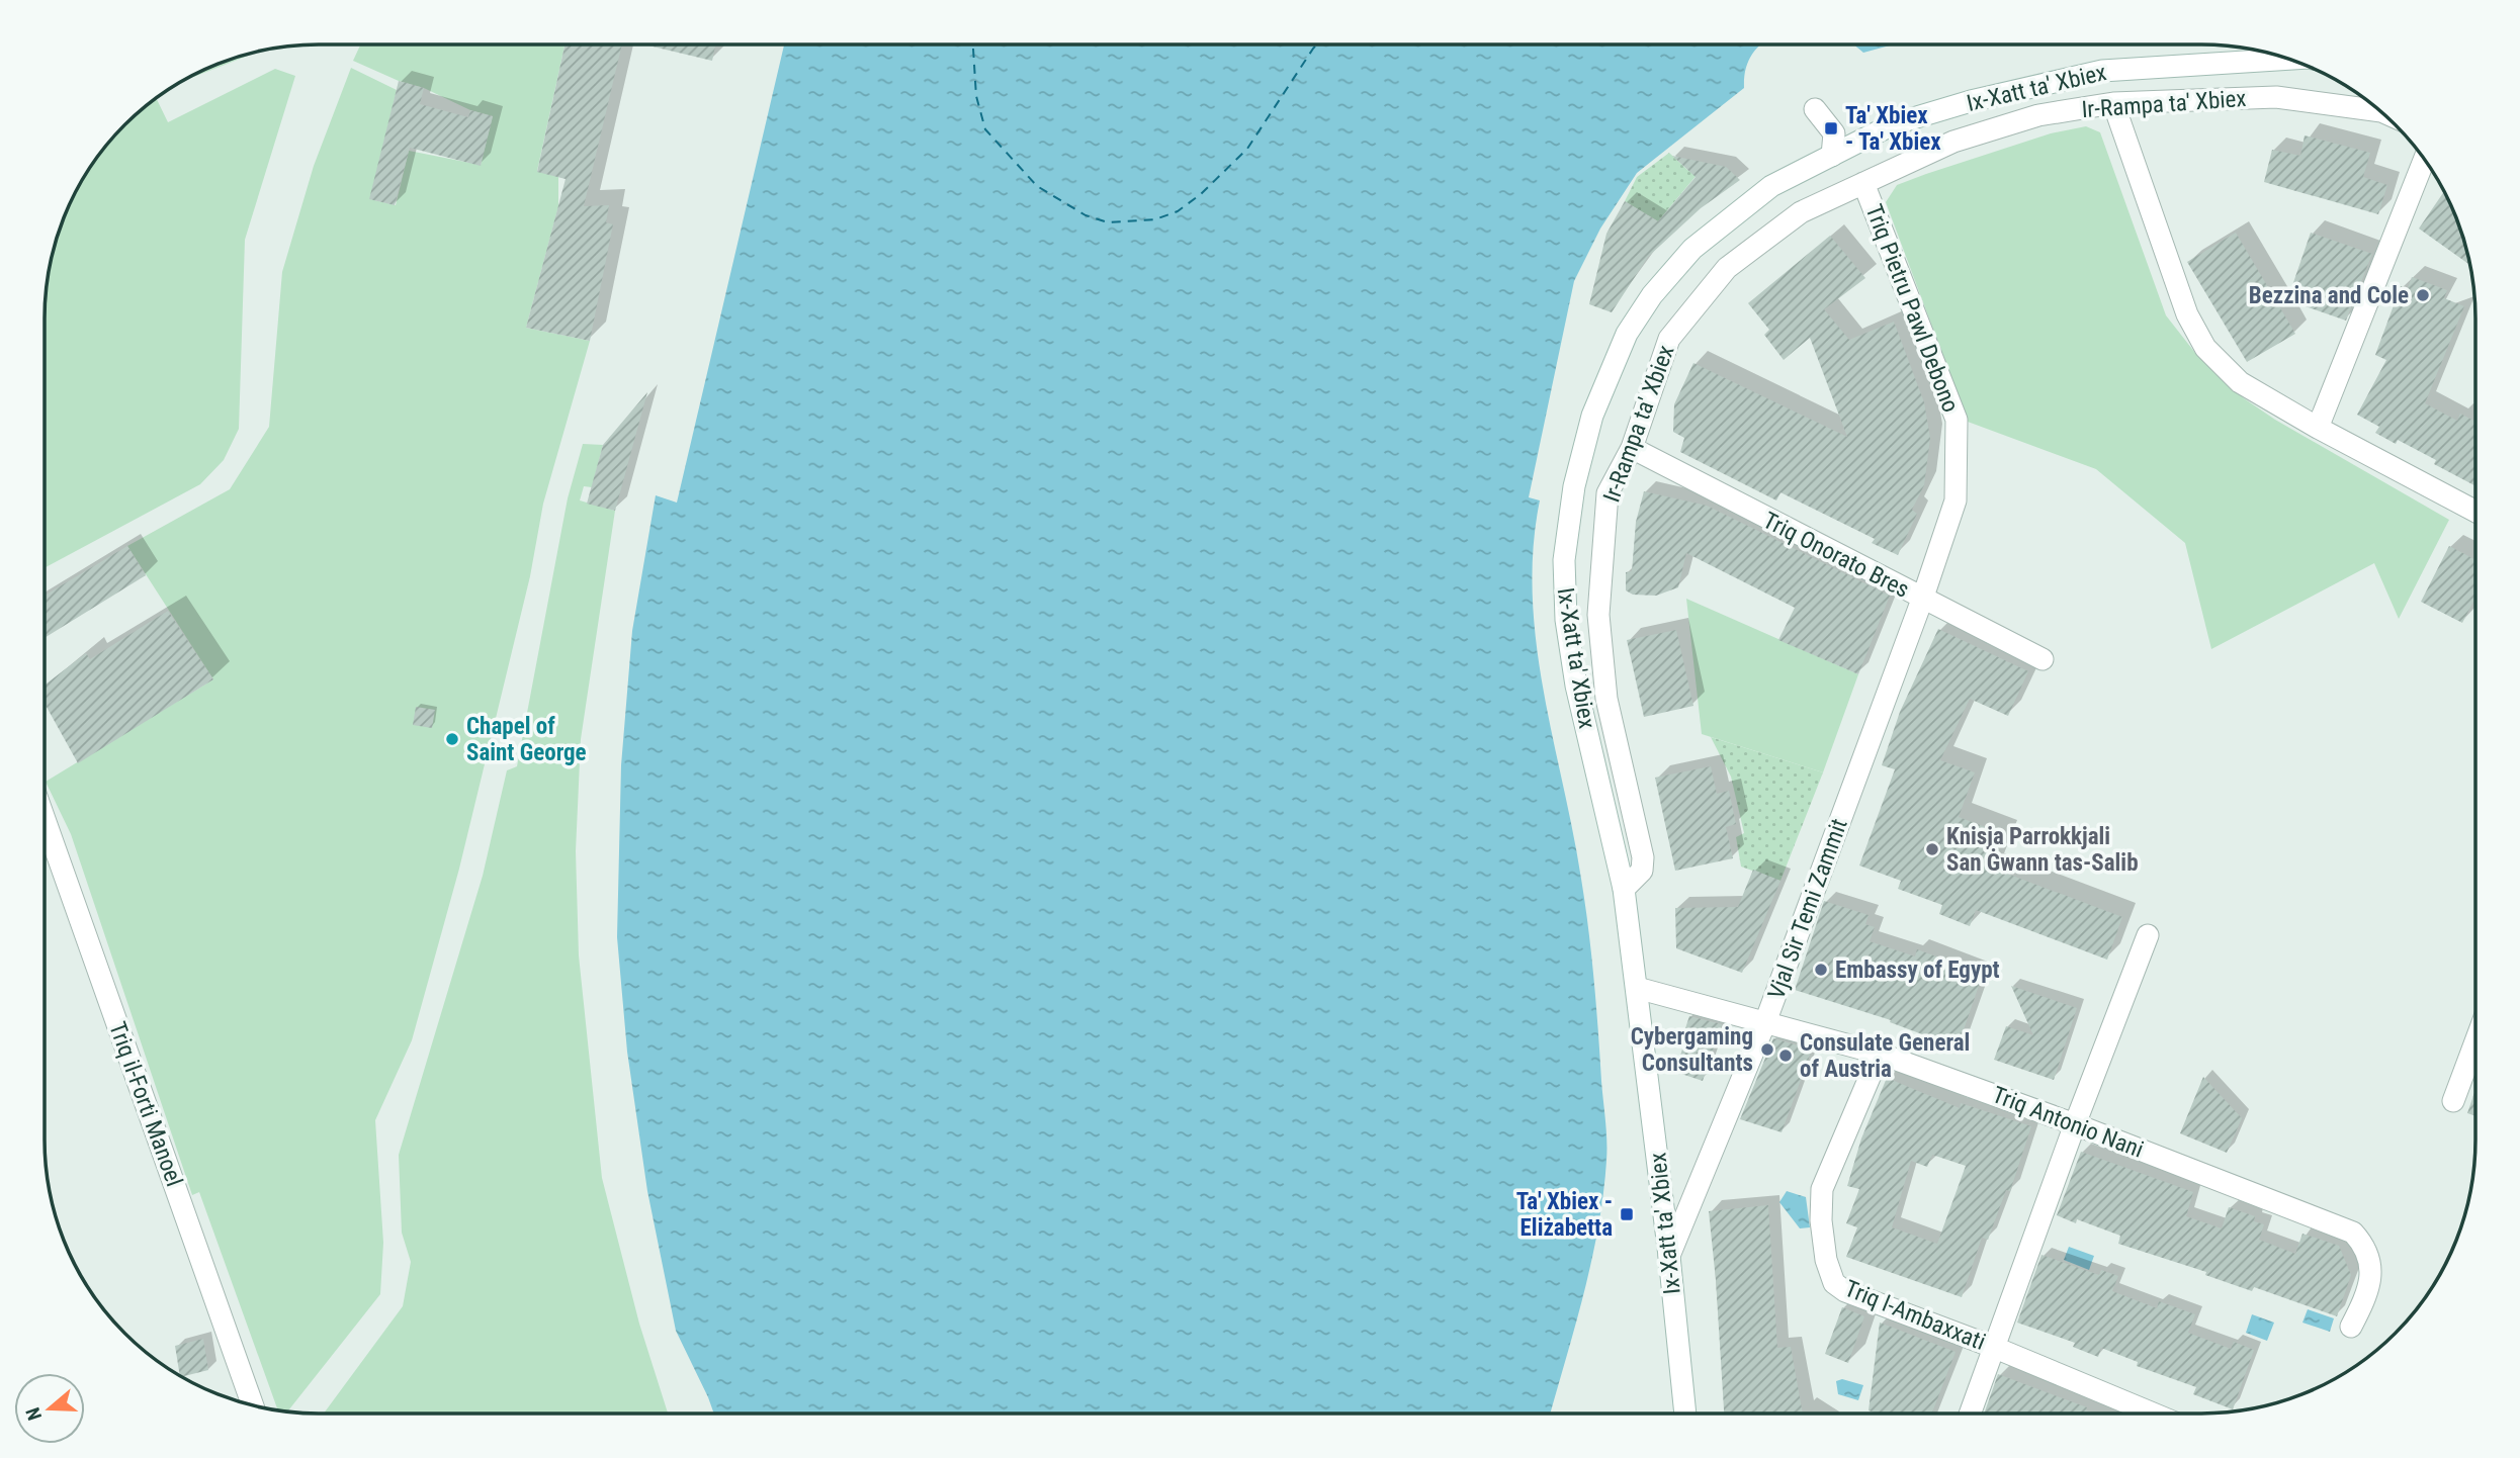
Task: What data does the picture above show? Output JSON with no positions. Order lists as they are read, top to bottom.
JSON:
{
  "streets": {
    "street": [
      "Ix-Xatt ta' Xbiex",
      "Ir-Rampa ta' Xbiex",
      "Triq Pietru Pawl Debono",
      "Triq Onorato Bres",
      "Vjal Sir Temi Zammit",
      "Triq il-Forti Manoel",
      "Triq Antonio Nani",
      "Triq l-Ambaxxati"
    ]
  },
  "crossings": [
    ["Ix-Xatt ta' Xbiex", "Ir-Rampa ta' Xbiex"],
    ["Ix-Xatt ta' Xbiex", "Vjal Sir Temi Zammit"],
    ["Ix-Xatt ta' Xbiex", "Triq Antonio Nani"],
    ["Ir-Rampa ta' Xbiex", "Triq Pietru Pawl Debono"],
    ["Ir-Rampa ta' Xbiex", "Triq Onorato Bres"],
    ["Triq Pietru Pawl Debono", "Triq Onorato Bres"],
    ["Triq Pietru Pawl Debono", "Vjal Sir Temi Zammit"],
    ["Triq Onorato Bres", "Vjal Sir Temi Zammit"],
    ["Vjal Sir Temi Zammit", "Triq Antonio Nani"],
    ["Triq Antonio Nani", "Triq l-Ambaxxati"]
  ],
  "places": {
    "transit": ["Ta' Xbiex - Ta' Xbiex", "Ta' Xbiex - Eliżabetta"],
    "other": [
      "Bezzina and Cole",
      "Chapel of Saint George",
      "Knisja Parrokkjali San Ġwann tas-Salib",
      "Embassy of Egypt",
      "Cybergaming Consultants",
      "Consulate General of Austria"
    ]
  },
  "north": "left"
}
